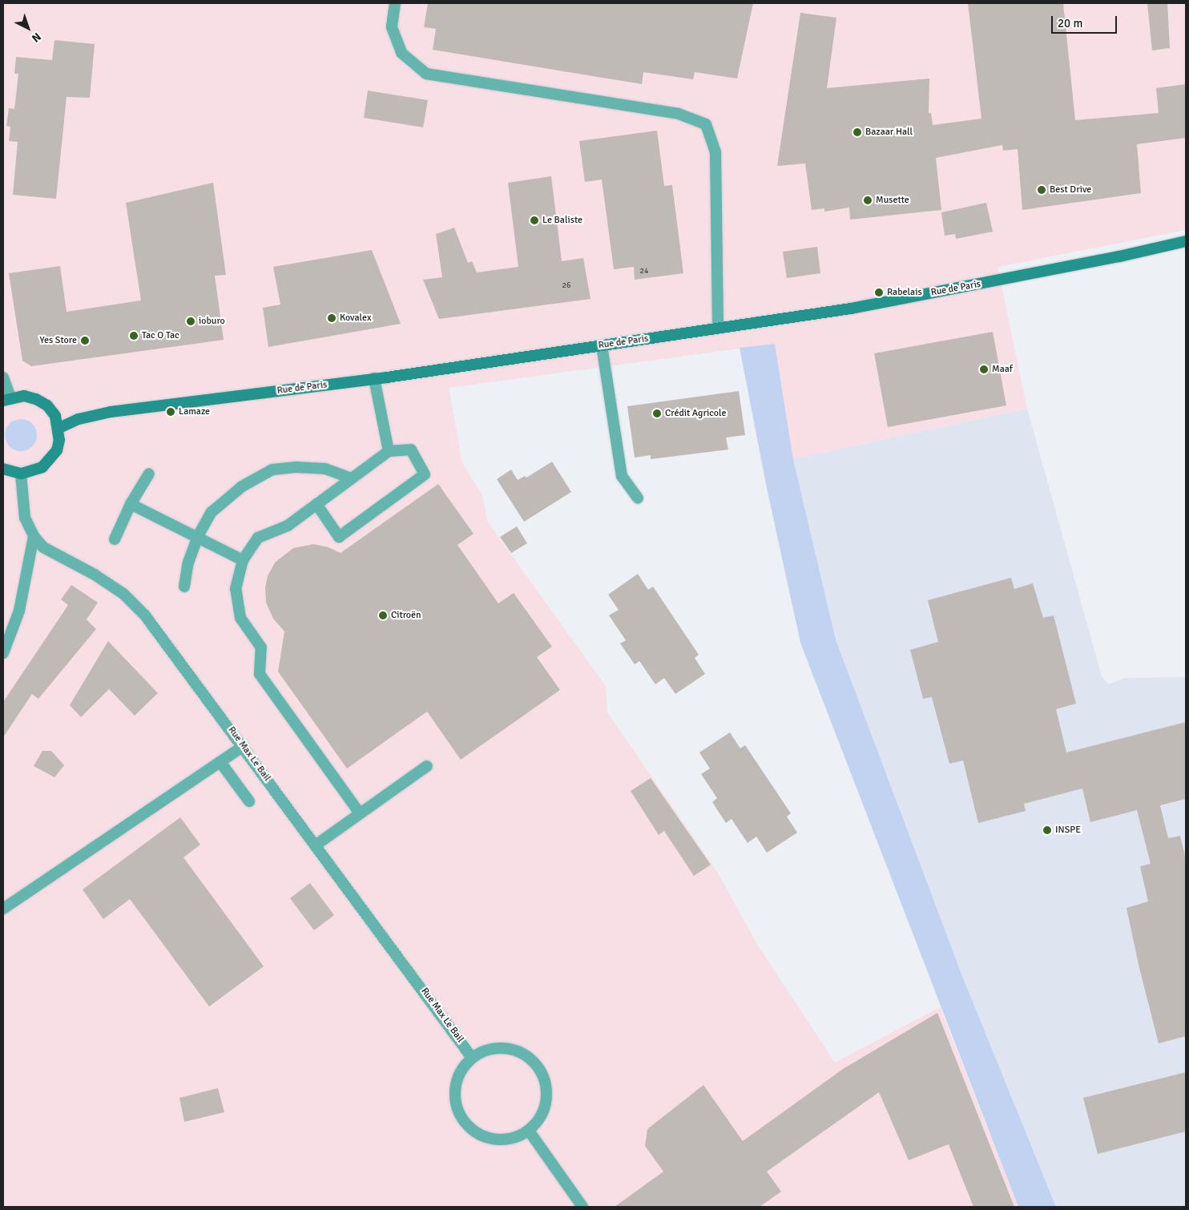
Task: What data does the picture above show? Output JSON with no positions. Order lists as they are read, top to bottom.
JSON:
{
  "streets": {
    "main road": ["Rue de Paris"],
    "street": ["Rue Max Le Bail"]
  },
  "places": [
    "Bazaar Hall",
    "Best Drive",
    "Musette",
    "Le Baliste",
    "Rabelais",
    "Kovalex",
    "ioburo",
    "Tac O Tac",
    "Yes Store",
    "Maaf",
    "Lamaze",
    "Crédit Agricole",
    "Citroën",
    "INSPE"
  ],
  "house_numbers": ["24", "26"],
  "scale_bar": "20 m",
  "north": "bottom right"
}
